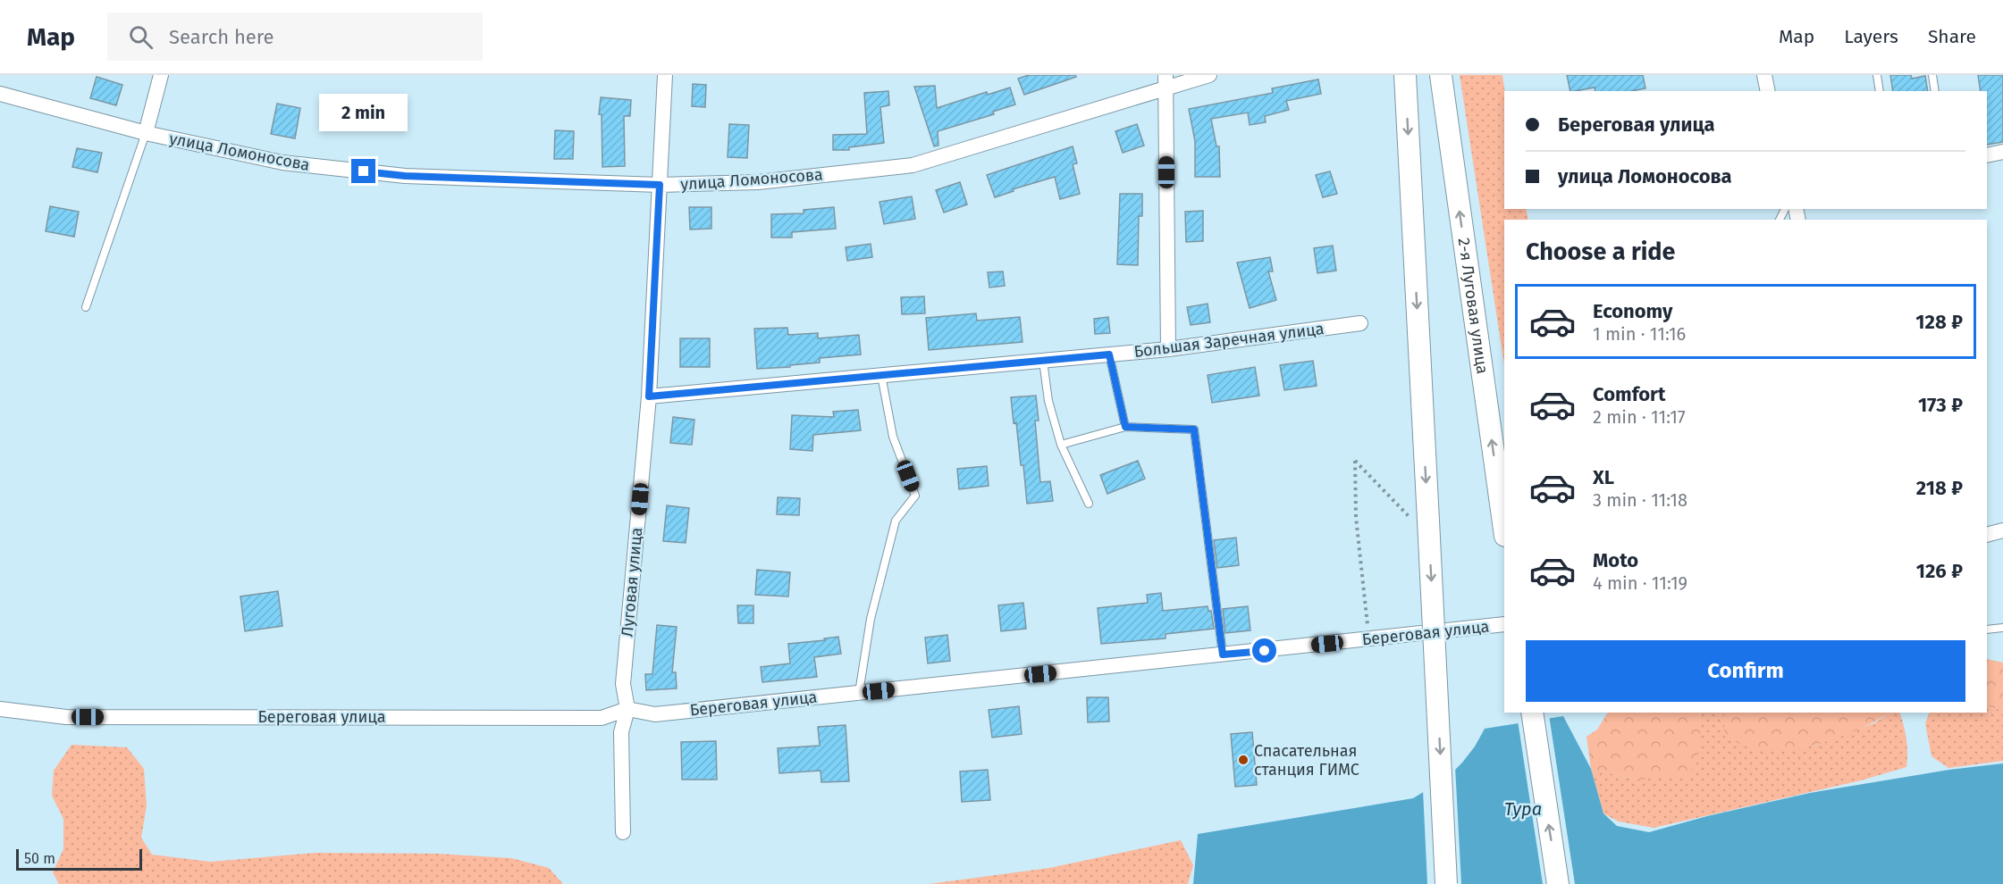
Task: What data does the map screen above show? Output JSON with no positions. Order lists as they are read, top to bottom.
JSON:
{
  "streets": {
    "main road": ["2-я Луговая улица"],
    "street": [
      "улица Ломоносова",
      "Большая Заречная улица",
      "Луговая улица",
      "Береговая улица"
    ]
  },
  "crossings": [
    ["улица Ломоносова", "Луговая улица"],
    ["Большая Заречная улица", "Луговая улица"],
    ["Луговая улица", "Береговая улица"]
  ],
  "water": ["Тура"],
  "places": ["Спасательная станция ГИМС"],
  "scale_bar": "50 m",
  "page": {
    "header": "Map",
    "search": "Search here",
    "nav": ["Map", "Layers", "Share"],
    "banner": ["Береговая улица", "улица Ломоносова"],
    "bubble": "2 min",
    "heading": "Choose a ride",
    "list": [
      {
        "name": "Economy",
        "note": "1 min · 11:16",
        "value": "128 ₽"
      },
      {
        "name": "Comfort",
        "note": "2 min · 11:17",
        "value": "173 ₽"
      },
      {
        "name": "XL",
        "note": "3 min · 11:18",
        "value": "218 ₽"
      },
      {
        "name": "Moto",
        "note": "4 min · 11:19",
        "value": "126 ₽"
      }
    ],
    "buttons": "Confirm",
    "scale": "50 m"
  }
}
